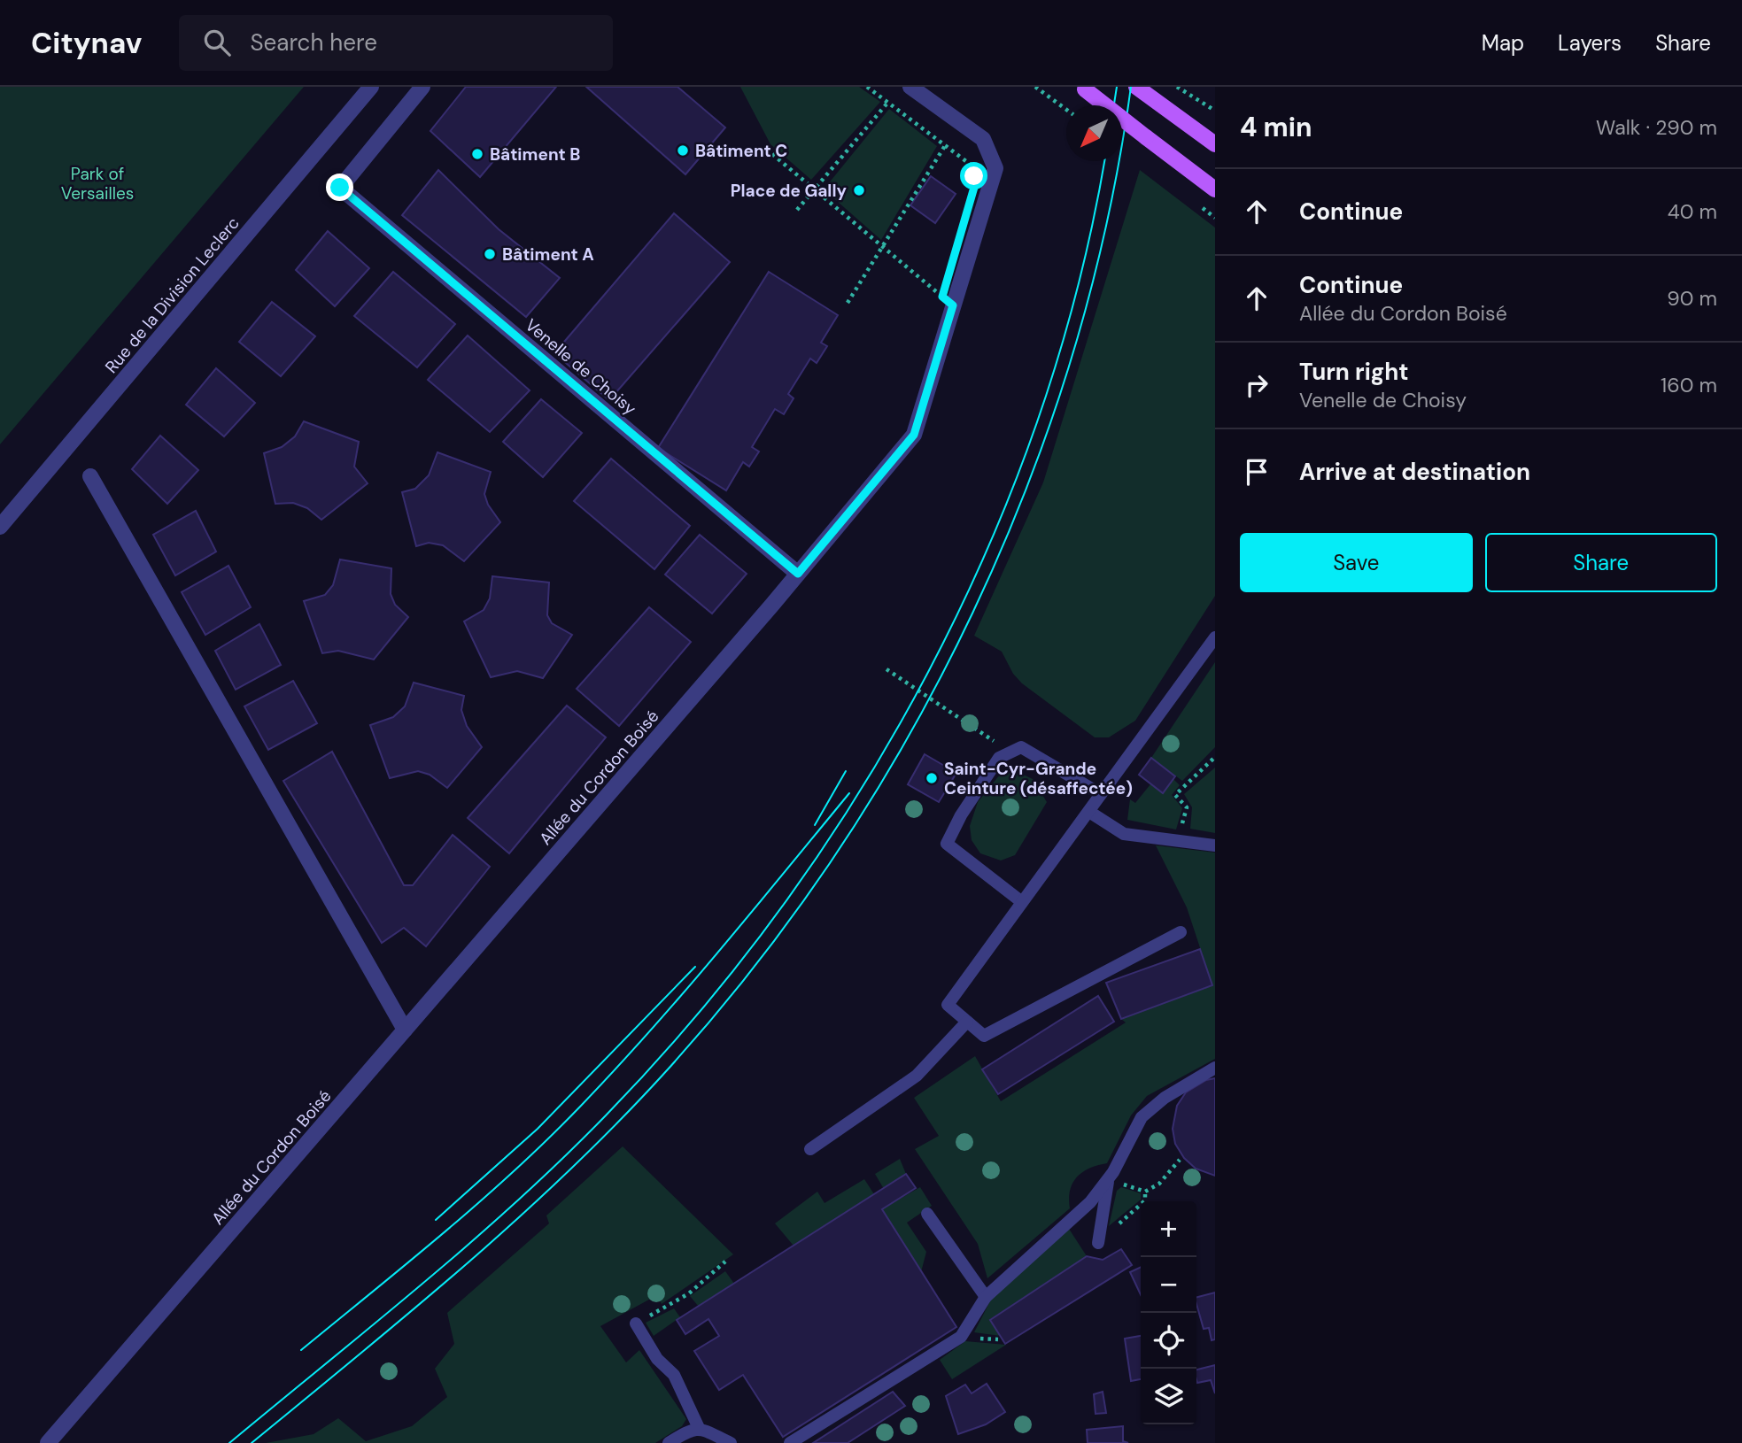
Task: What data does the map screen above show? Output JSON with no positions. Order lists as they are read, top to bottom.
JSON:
{
  "streets": {
    "street": ["Rue de la Division Leclerc", "Venelle de Choisy", "Allée du Cordon Boisé"]
  },
  "crossings": [
    ["Venelle de Choisy", "Allée du Cordon Boisé"]
  ],
  "parks": ["Park of Versailles"],
  "places": [
    "Bâtiment C",
    "Bâtiment B",
    "Place de Gally",
    "Bâtiment A",
    "Saint-Cyr-Grande Ceinture (désaffectée)"
  ],
  "north": "bottom left",
  "page": {
    "header": "Citynav",
    "search": "Search here",
    "nav": ["Map", "Layers", "Share"],
    "heading": ["4 min", "Walk · 290 m"],
    "list": [
      ["Continue", "40 m"],
      ["Continue", "Allée du Cordon Boisé", "90 m"],
      ["Turn right", "Venelle de Choisy", "160 m"],
      "Arrive at destination"
    ],
    "buttons": ["Save", "Share"],
    "map_buttons": ["+", "−"]
  }
}
